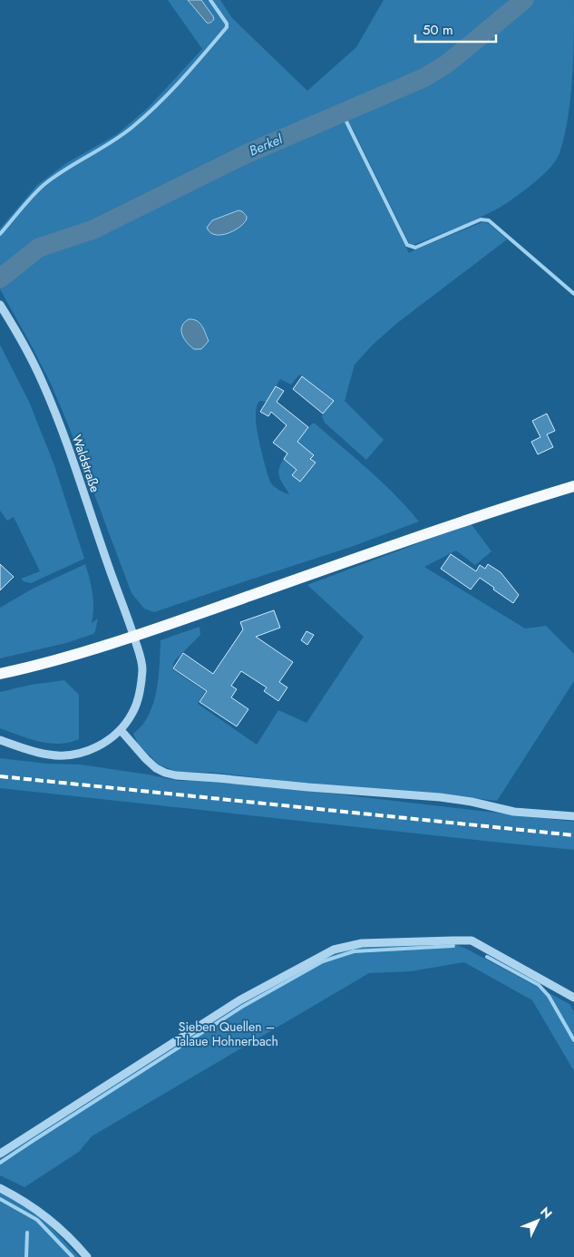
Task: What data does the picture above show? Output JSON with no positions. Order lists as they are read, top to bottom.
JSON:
{
  "streets": {
    "street": ["Waldstraße"]
  },
  "water": ["Berkel"],
  "parks": ["Sieben Quellen – Talaue Hohnerbach"],
  "scale_bar": "50 m",
  "north": "top right"
}
